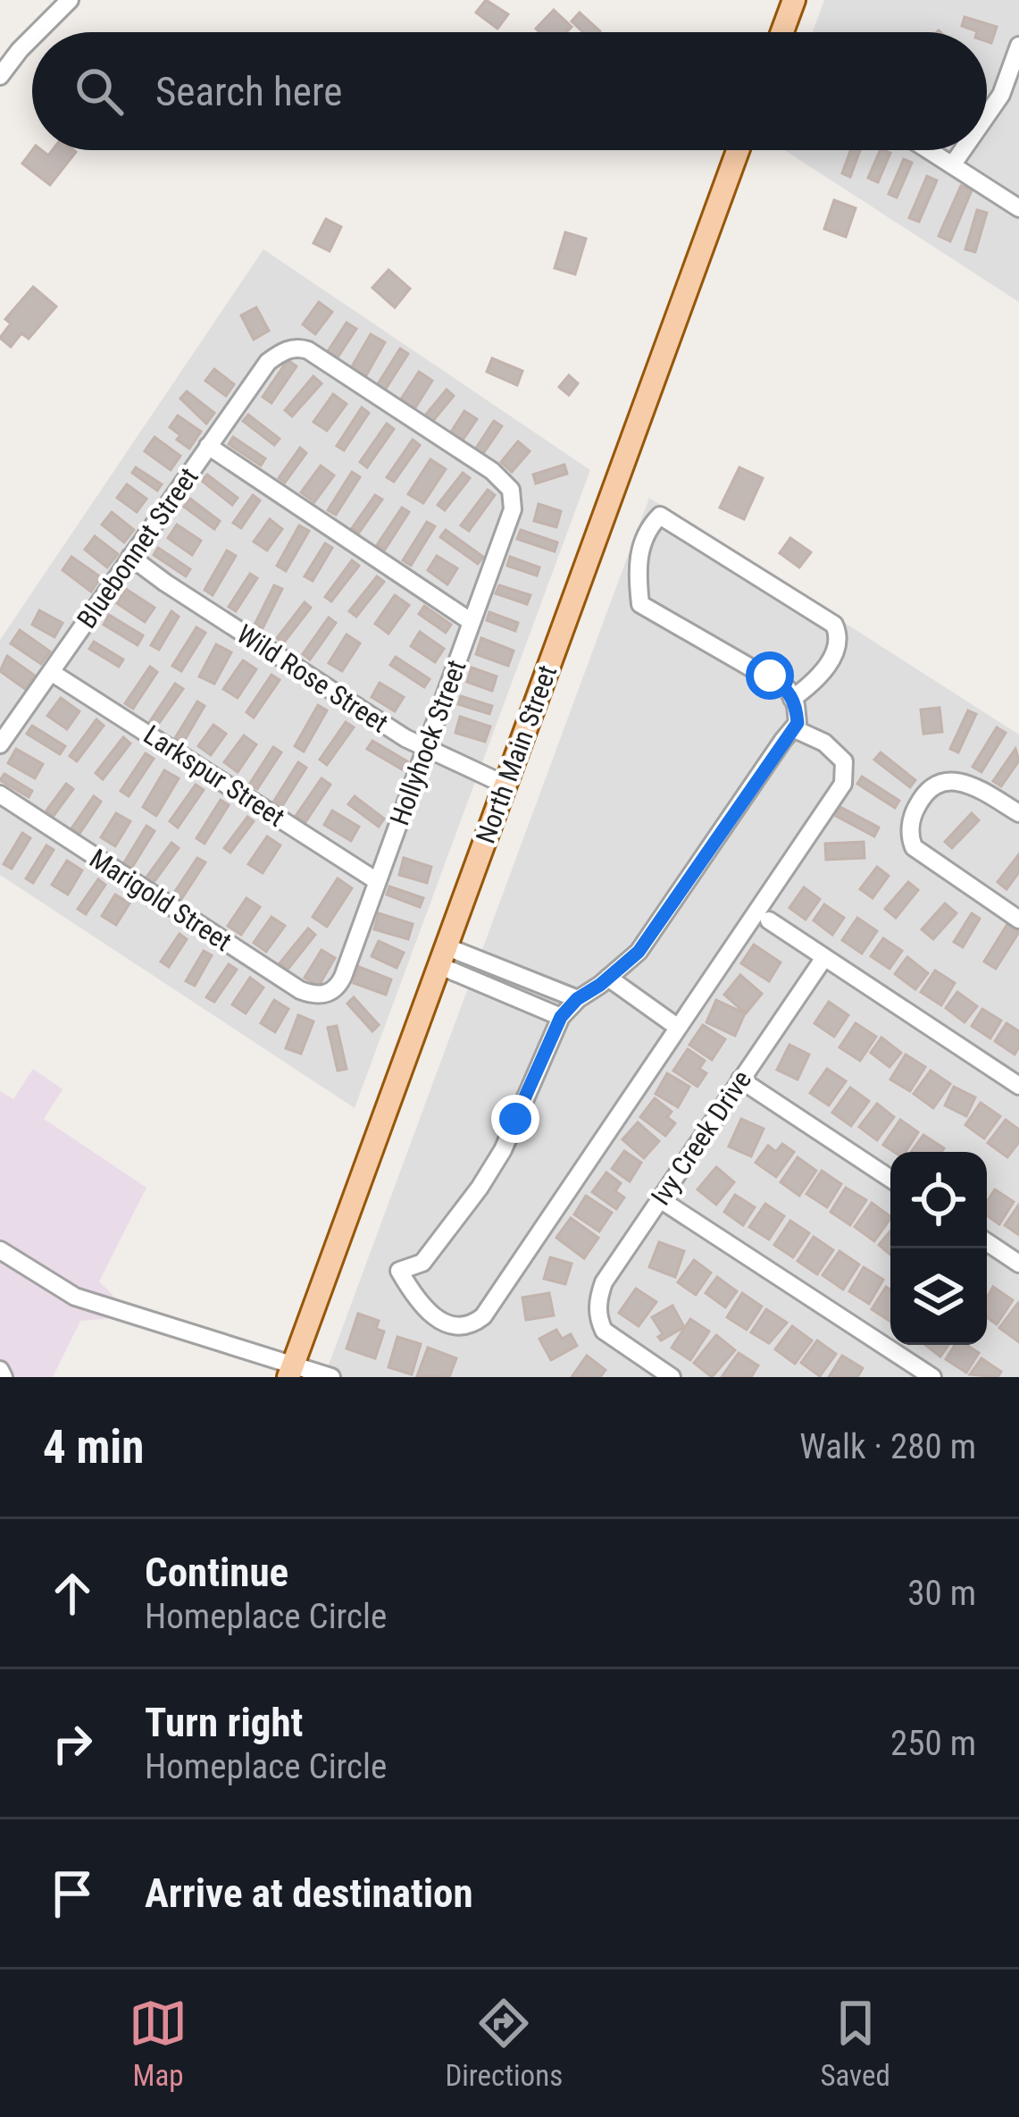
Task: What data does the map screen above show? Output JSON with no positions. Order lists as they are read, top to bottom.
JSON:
{
  "streets": {
    "main road": ["North Main Street"],
    "street": [
      "Bluebonnet Street",
      "Wild Rose Street",
      "Hollyhock Street",
      "Larkspur Street",
      "Marigold Street",
      "Ivy Creek Drive"
    ]
  },
  "crossings": [
    ["Bluebonnet Street", "Wild Rose Street"],
    ["Bluebonnet Street", "Hollyhock Street"],
    ["Bluebonnet Street", "Larkspur Street"],
    ["Wild Rose Street", "Hollyhock Street"],
    ["Wild Rose Street", "North Main Street"],
    ["Hollyhock Street", "Larkspur Street"],
    ["Hollyhock Street", "Marigold Street"]
  ],
  "page": {
    "search": "Search here",
    "heading": ["4 min", "Walk · 280 m"],
    "list": [
      ["Continue", "Homeplace Circle", "30 m"],
      ["Turn right", "Homeplace Circle", "250 m"],
      "Arrive at destination"
    ],
    "nav": ["Map", "Directions", "Saved"]
  }
}
